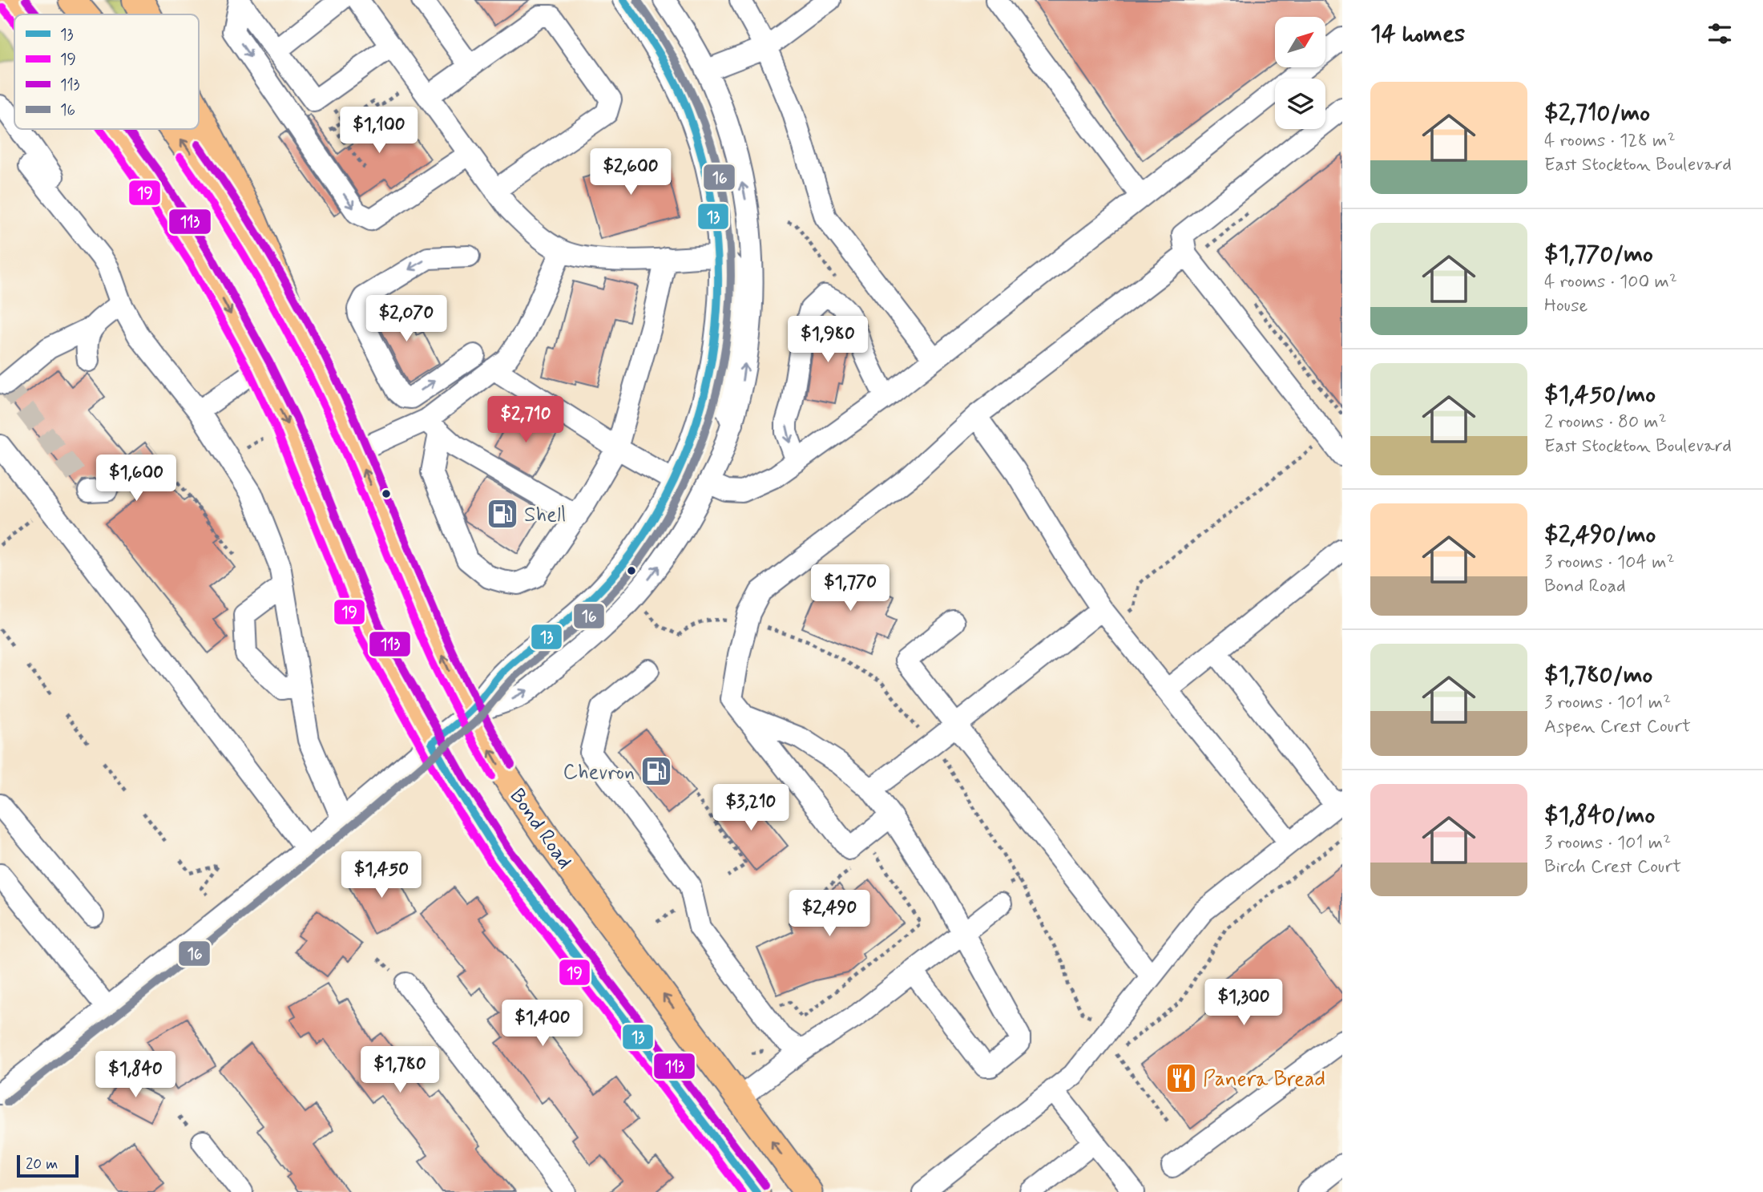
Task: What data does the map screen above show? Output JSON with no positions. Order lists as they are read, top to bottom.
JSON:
{
  "streets": {
    "main road": ["Bond Road"]
  },
  "places": {
    "fuel station": ["Shell", "Chevron"],
    "restaurant": ["Panera Bread"]
  },
  "lines": [
    "transit line 13",
    "transit line 113",
    "transit line 16",
    "transit line 19"
  ],
  "legend": [
    "13",
    "19",
    "113",
    "16"
  ],
  "scale_bar": "20 m",
  "north": "top right",
  "page": {
    "heading": "14 homes",
    "list": [
      {
        "name": "$2,710/mo",
        "note": "4 rooms · 128 m² · East Stockton Boulevard"
      },
      {
        "name": "$1,770/mo",
        "note": "4 rooms · 100 m² · House"
      },
      {
        "name": "$1,450/mo",
        "note": "2 rooms · 80 m² · East Stockton Boulevard"
      },
      {
        "name": "$2,490/mo",
        "note": "3 rooms · 104 m² · Bond Road"
      },
      {
        "name": "$1,780/mo",
        "note": "3 rooms · 101 m² · Aspen Crest Court"
      },
      {
        "name": "$1,840/mo",
        "note": "3 rooms · 101 m² · Birch Crest Court"
      }
    ],
    "price": [
      "$1,100",
      "$2,600",
      "$2,070",
      "$1,980",
      "$2,710",
      "$1,600",
      "$1,770",
      "$3,210",
      "$1,450",
      "$2,490",
      "$1,300",
      "$1,400",
      "$1,780",
      "$1,840"
    ],
    "scale": "20 m"
  }
}
